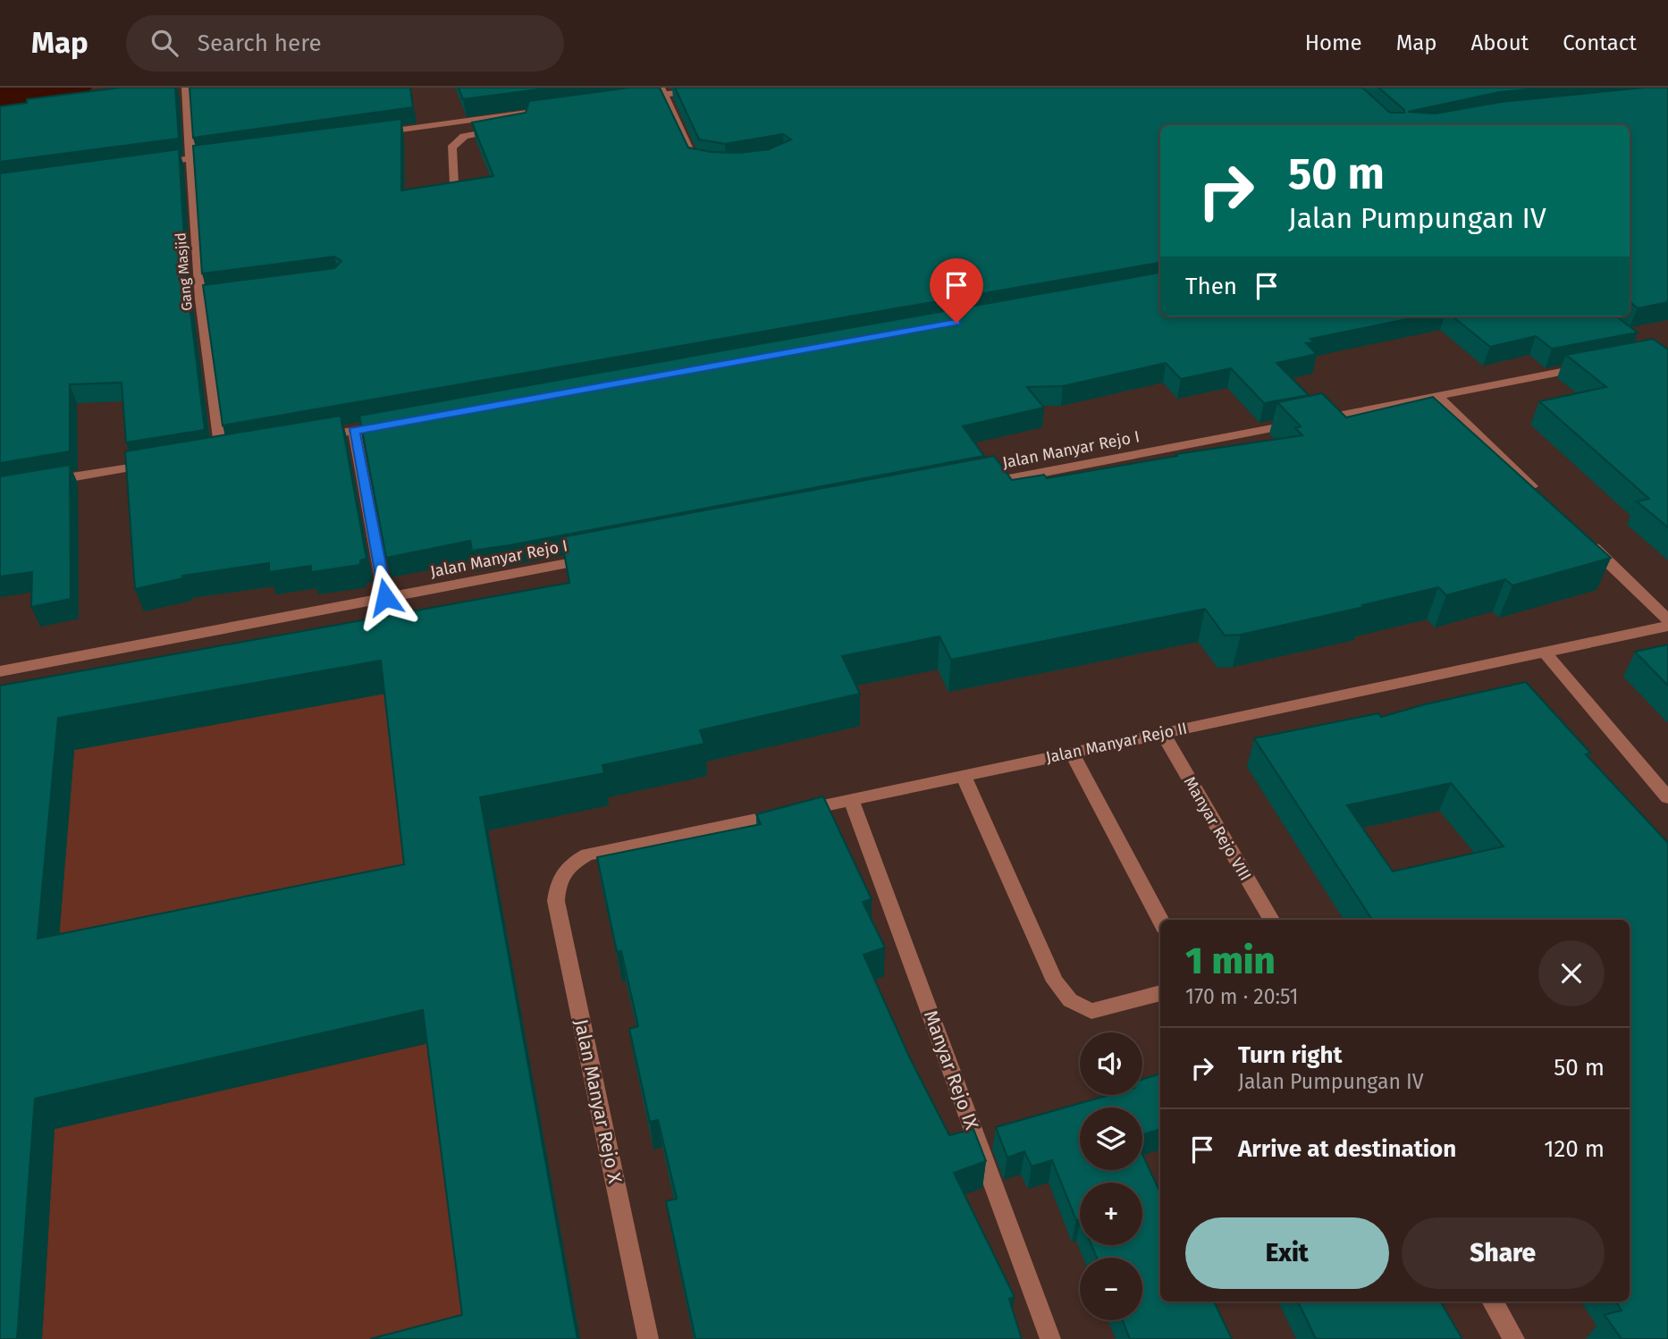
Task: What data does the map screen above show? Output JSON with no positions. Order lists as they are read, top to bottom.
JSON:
{
  "streets": {
    "street": [
      "Gang Masjid",
      "Jalan Manyar Rejo I",
      "Jalan Manyar Rejo II",
      "Manyar Rejo VIII",
      "Manyar Rejo IX",
      "Jalan Manyar Rejo X"
    ]
  },
  "crossings": [
    ["Jalan Manyar Rejo II", "Manyar Rejo VIII"],
    ["Jalan Manyar Rejo II", "Manyar Rejo IX"],
    ["Jalan Manyar Rejo II", "Jalan Manyar Rejo X"]
  ],
  "page": {
    "header": "Map",
    "search": "Search here",
    "nav": [
      "Home",
      "Map",
      "About",
      "Contact"
    ],
    "turn": ["50 m", "Jalan Pumpungan IV"],
    "then": "Then",
    "heading": ["1 min", "170 m · 20:51"],
    "list": [
      {
        "name": "Turn right",
        "note": "Jalan Pumpungan IV",
        "value": "50 m"
      },
      {
        "name": "Arrive at destination",
        "value": "120 m"
      }
    ],
    "map_buttons": ["+", "−"],
    "buttons": ["Exit", "Share"]
  }
}
